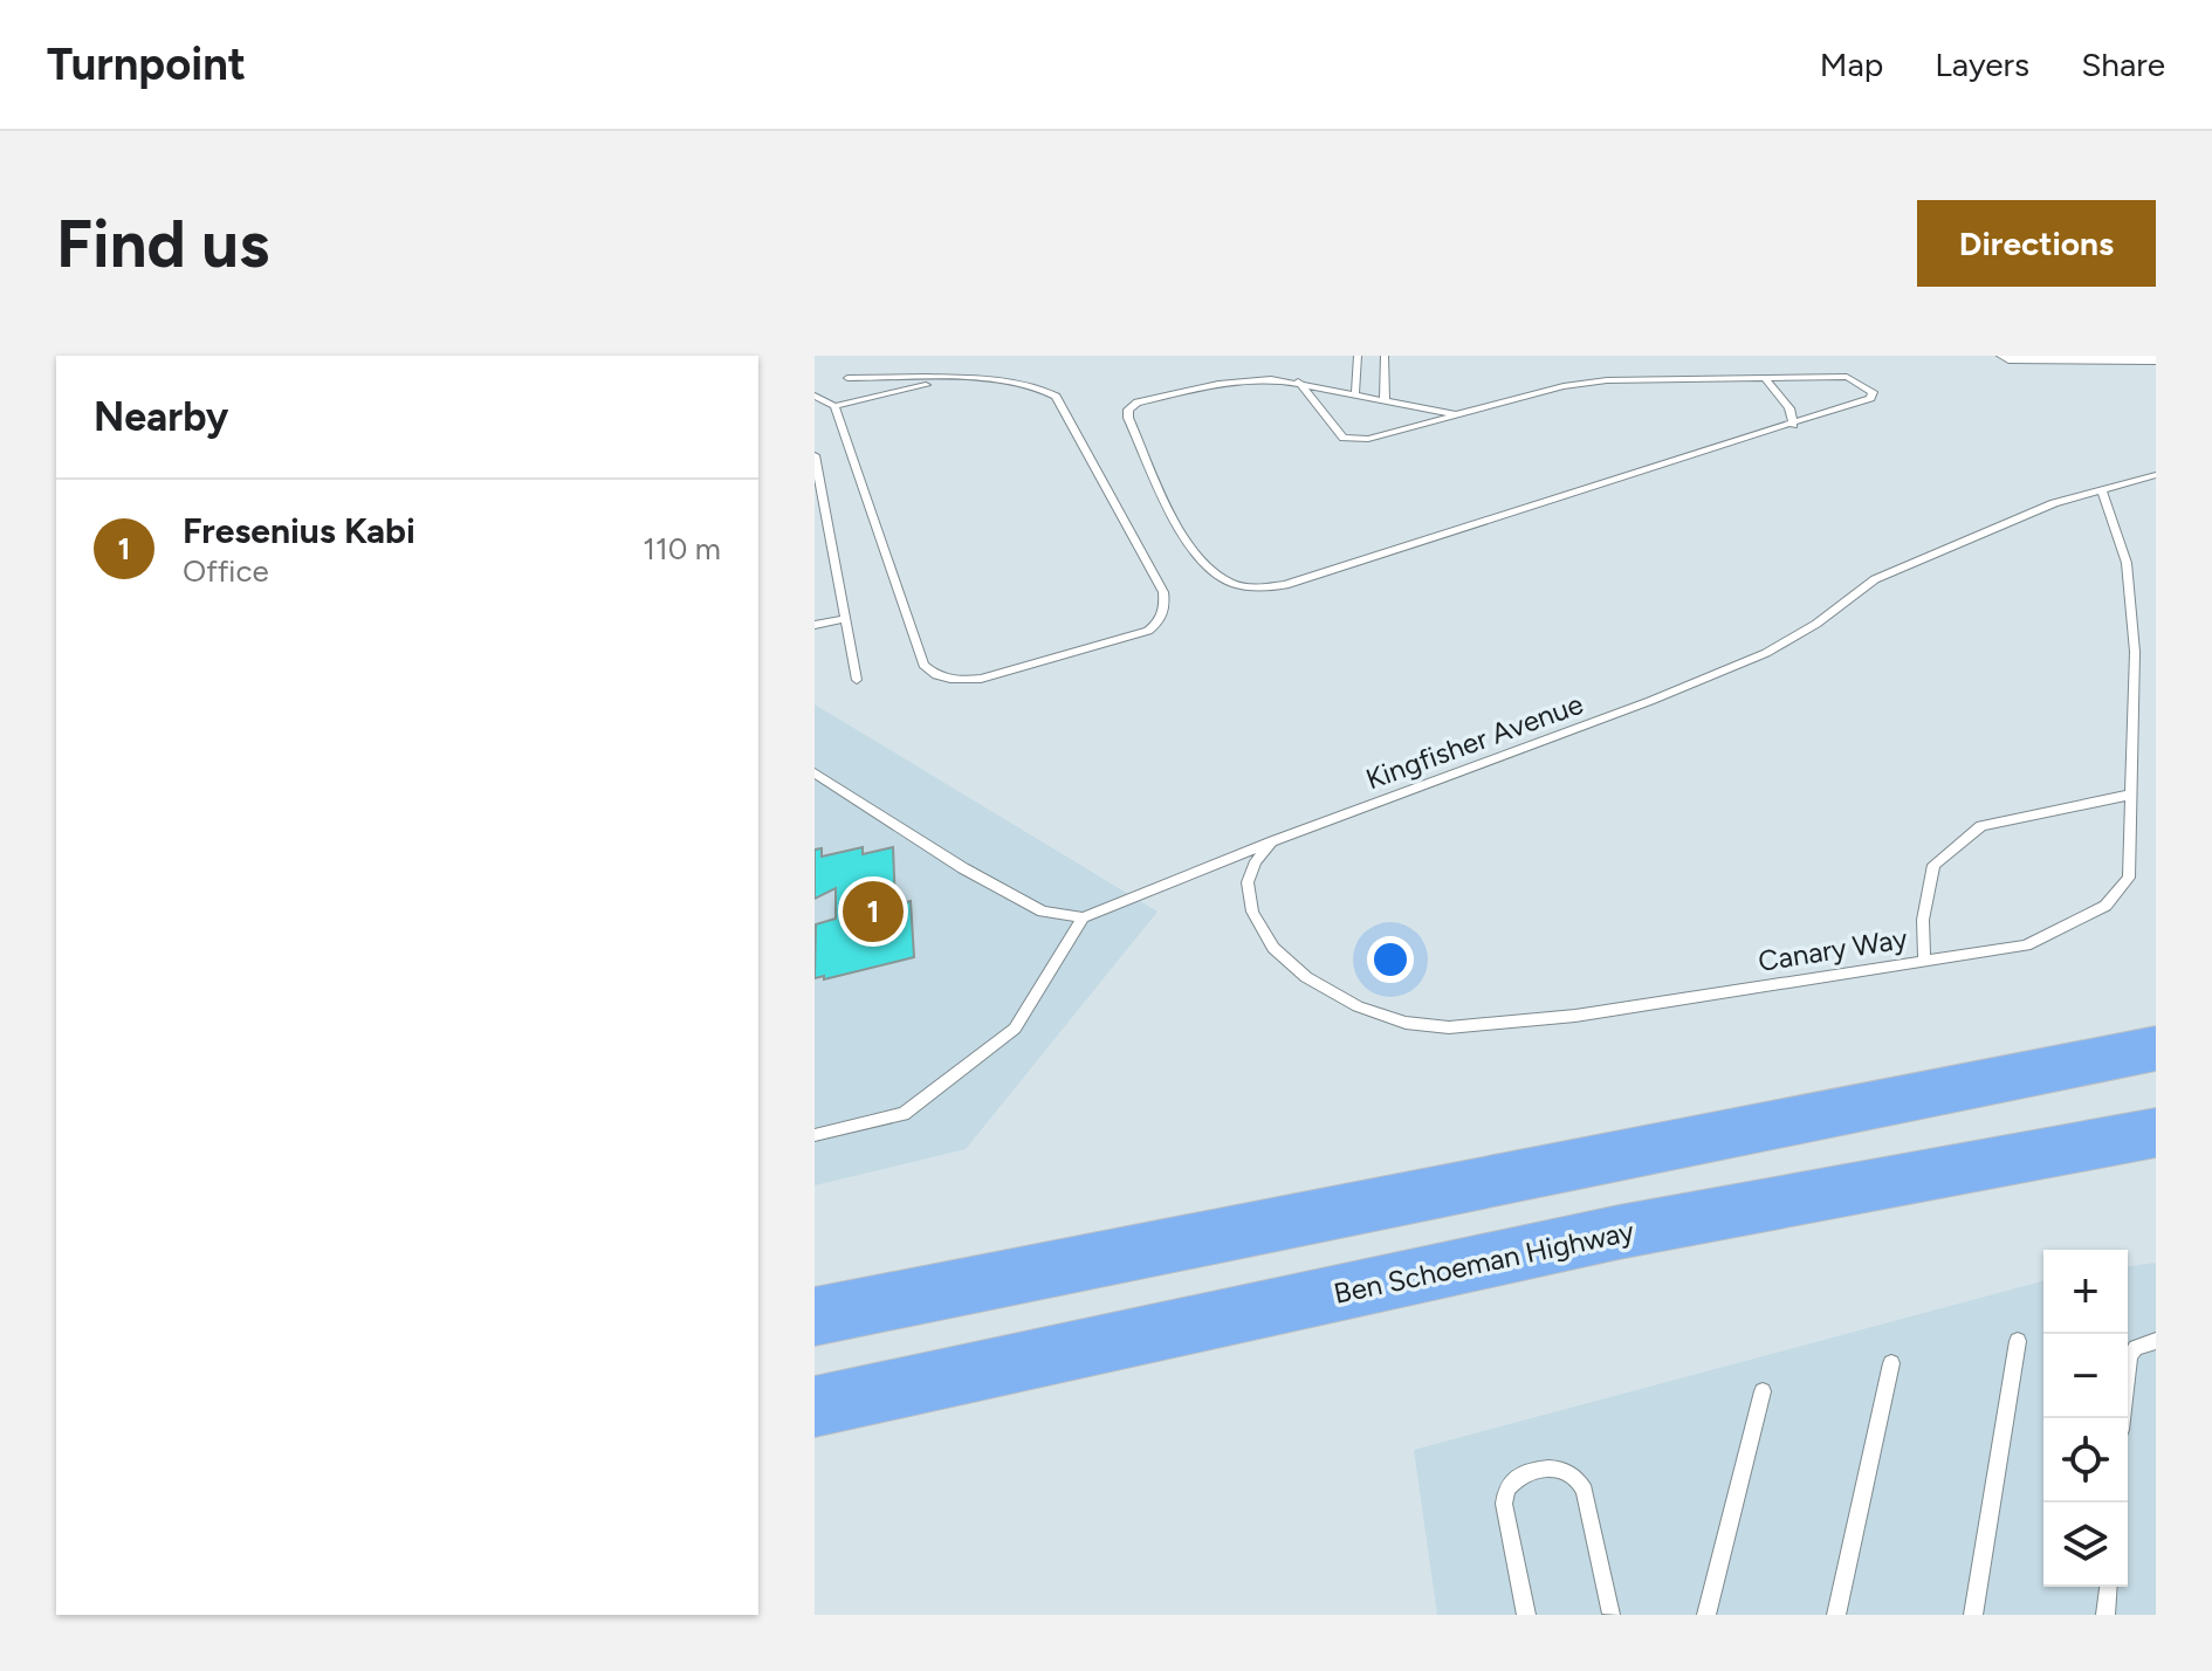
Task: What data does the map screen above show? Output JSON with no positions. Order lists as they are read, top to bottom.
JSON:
{
  "streets": {
    "highway": ["Ben Schoeman Highway"],
    "lane": ["Kingfisher Avenue", "Canary Way"]
  },
  "crossings": [
    ["Kingfisher Avenue", "Canary Way"]
  ],
  "page": {
    "header": "Turnpoint",
    "nav": ["Map", "Layers", "Share"],
    "buttons": "Directions",
    "title": "Find us",
    "heading": "Nearby",
    "list": [
      {
        "mark": "1",
        "name": "Fresenius Kabi",
        "note": "Office",
        "value": "110 m"
      }
    ],
    "pins": "1",
    "map_buttons": ["+", "−"]
  }
}
